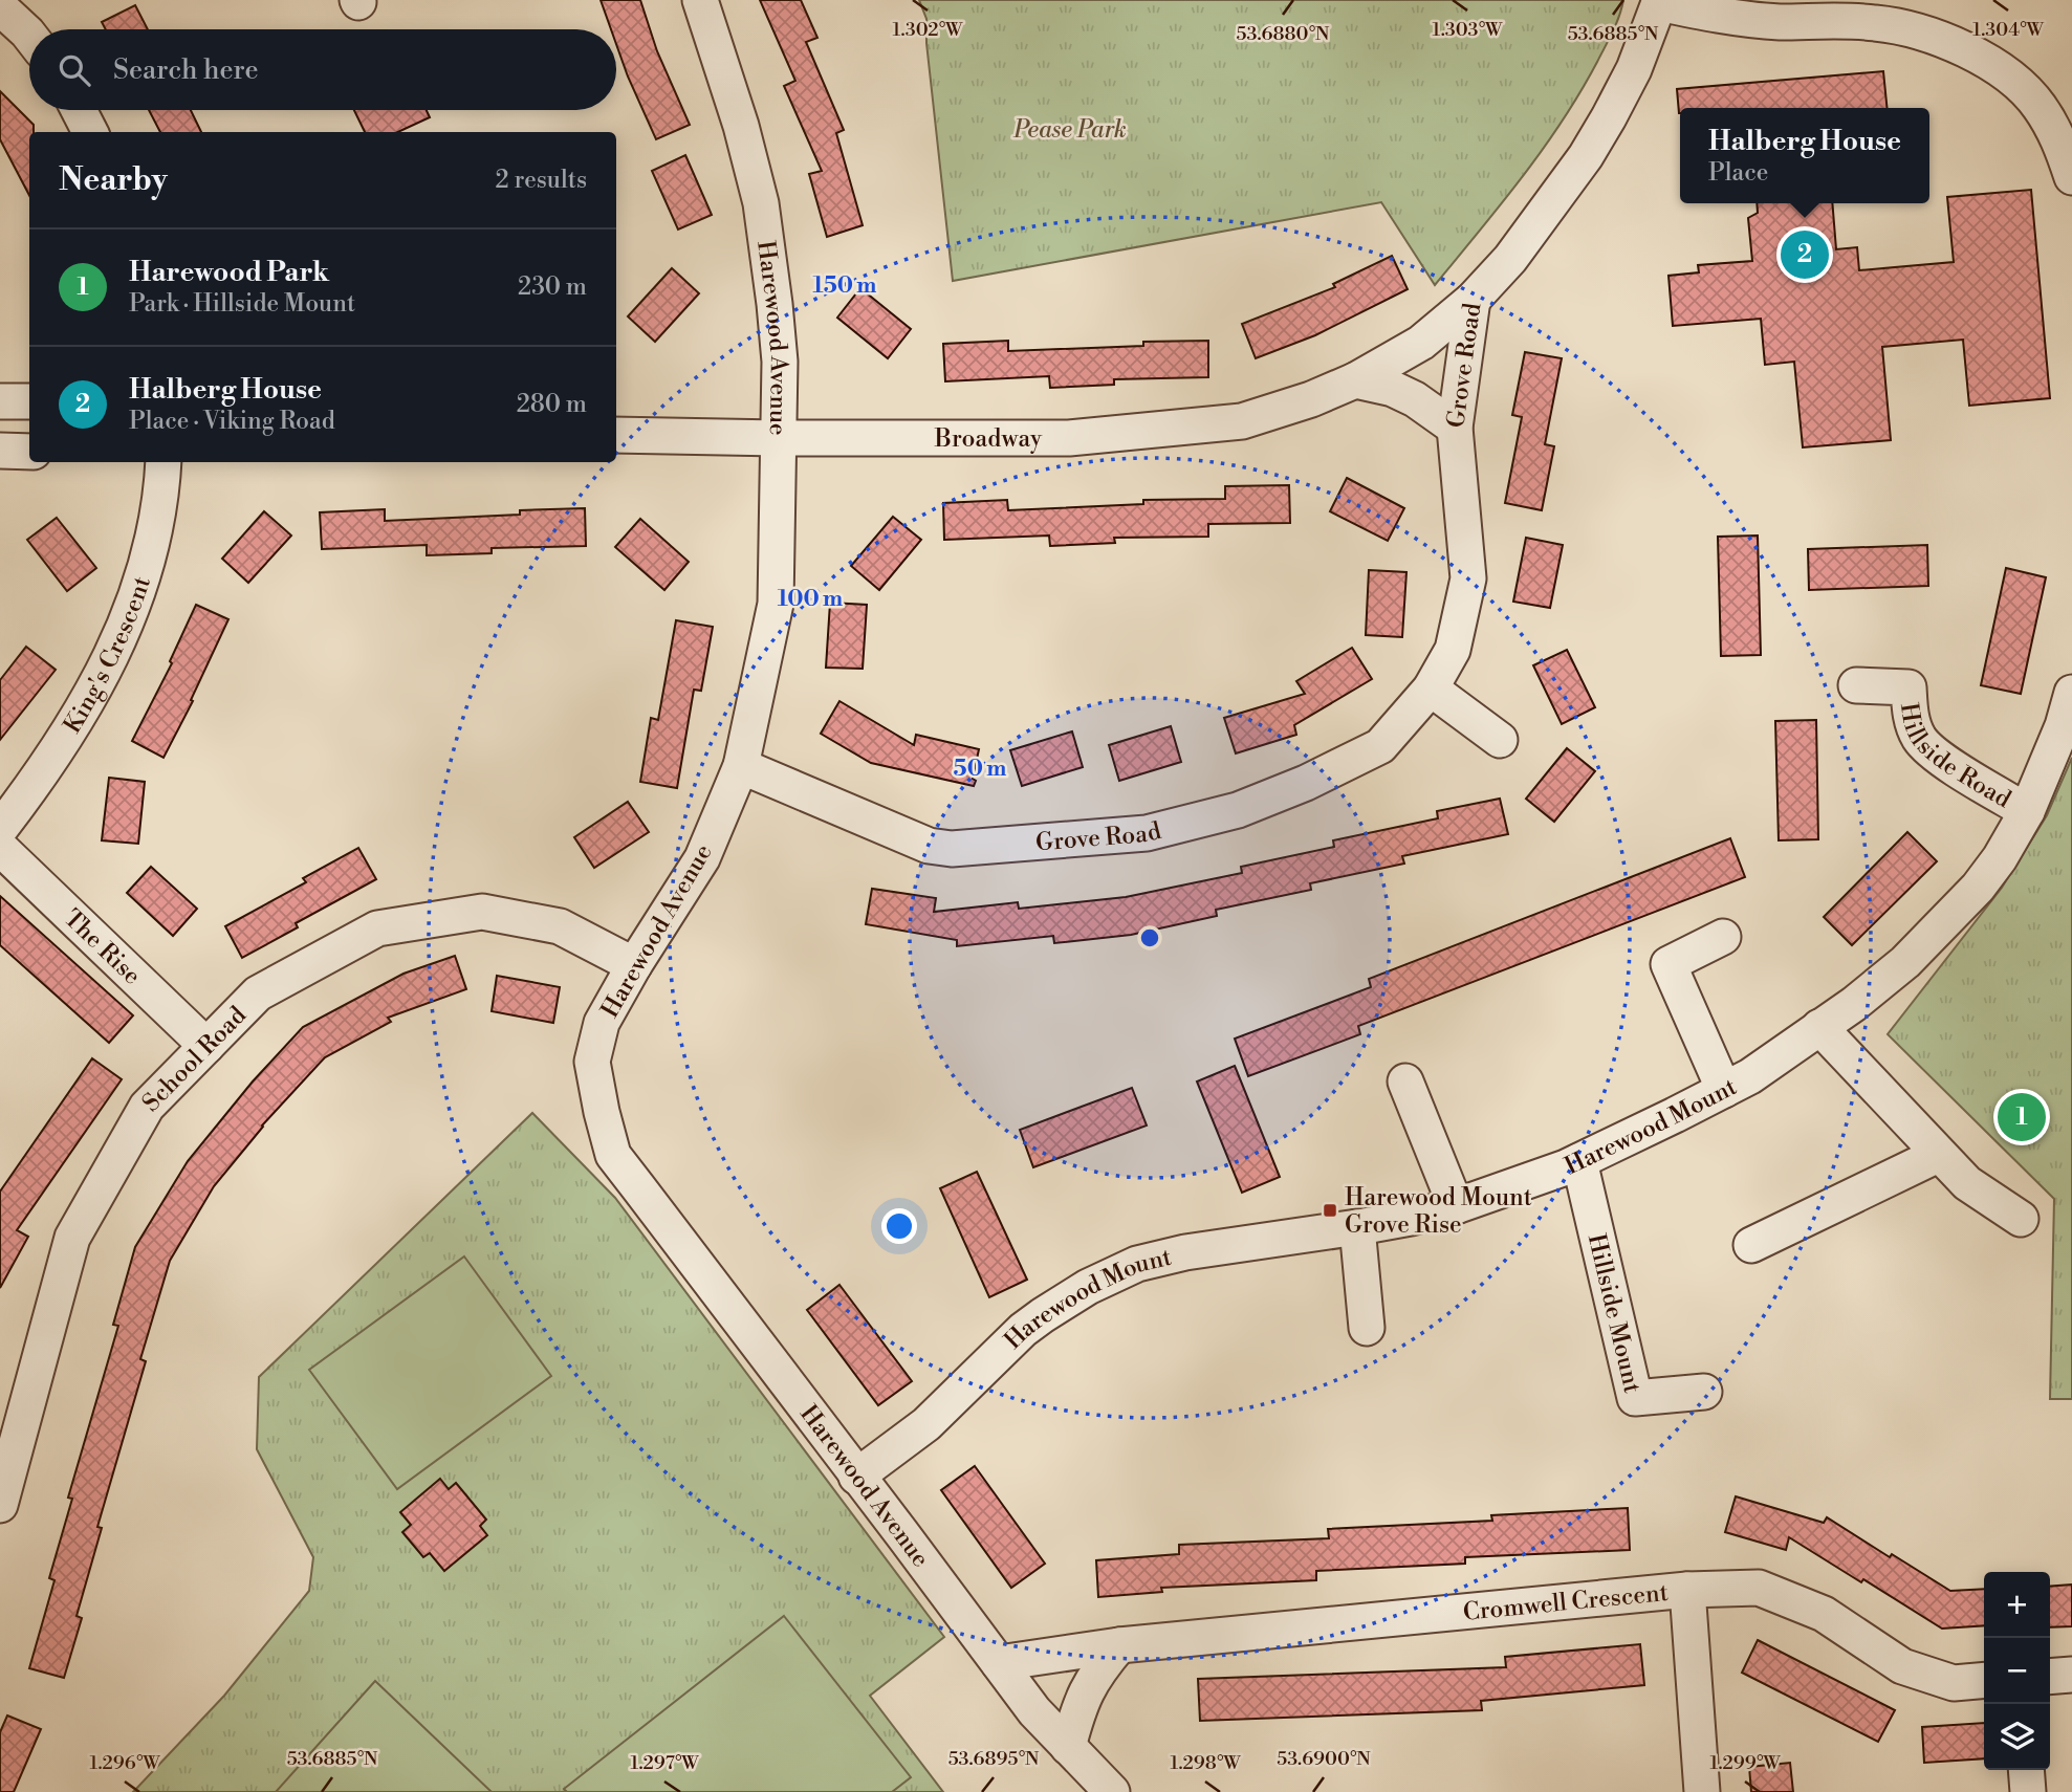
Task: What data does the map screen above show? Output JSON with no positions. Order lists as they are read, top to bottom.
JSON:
{
  "streets": {
    "street": [
      "Harewood Avenue",
      "Grove Road",
      "Broadway",
      "King's Crescent",
      "Hillside Road",
      "The Rise",
      "School Road",
      "Harewood Mount",
      "Hillside Mount",
      "Cromwell Crescent"
    ]
  },
  "crossings": [
    ["Harewood Avenue", "Grove Road"],
    ["Harewood Avenue", "Broadway"],
    ["Harewood Avenue", "School Road"],
    ["Harewood Avenue", "Harewood Mount"],
    ["Harewood Avenue", "Cromwell Crescent"],
    ["Grove Road", "Broadway"],
    ["Hillside Road", "Harewood Mount"],
    ["The Rise", "School Road"],
    ["Harewood Mount", "Hillside Mount"]
  ],
  "parks": ["Pease Park"],
  "places": {
    "transit": ["Harewood Mount Grove Rise"]
  },
  "page": {
    "search": "Search here",
    "popup": ["Halberg House", "Place"],
    "heading": ["Nearby", "2 results"],
    "pins": ["2", "1"],
    "list": [
      {
        "mark": "1",
        "name": "Harewood Park",
        "note": "Park · Hillside Mount",
        "value": "230 m"
      },
      {
        "mark": "2",
        "name": "Halberg House",
        "note": "Place · Viking Road",
        "value": "280 m"
      }
    ],
    "map_buttons": ["+", "−"]
  },
  "coordinates": [
    "1.302°W",
    "1.304°W",
    "1.303°W",
    "53.6880°N",
    "53.6885°N",
    "53.6895°N",
    "53.6900°N",
    "1.296°W",
    "1.297°W",
    "1.298°W",
    "1.299°W"
  ],
  "rings": ["150 m", "100 m", "50 m"]
}
